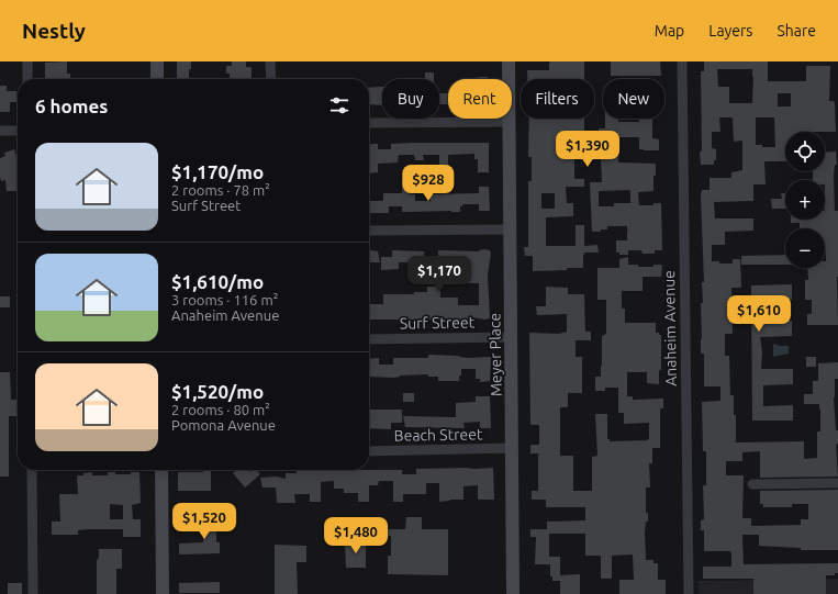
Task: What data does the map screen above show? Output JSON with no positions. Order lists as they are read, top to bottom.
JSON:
{
  "streets": {
    "street": [
      "Surf Street",
      "Anaheim Avenue",
      "Meyer Place",
      "Beach Street"
    ]
  },
  "crossings": [
    ["Surf Street", "Meyer Place"],
    ["Meyer Place", "Beach Street"]
  ],
  "page": {
    "header": "Nestly",
    "nav": ["Map", "Layers", "Share"],
    "chip": [
      "Buy",
      "Rent",
      "Filters",
      "New"
    ],
    "heading": "6 homes",
    "price": [
      "$1,390",
      "$928",
      "$1,170",
      "$1,610",
      "$1,520",
      "$1,480"
    ],
    "map_buttons": ["+", "−"],
    "list": [
      {
        "name": "$1,170/mo",
        "note": "2 rooms · 78 m² · Surf Street"
      },
      {
        "name": "$1,610/mo",
        "note": "3 rooms · 116 m² · Anaheim Avenue"
      },
      {
        "name": "$1,520/mo",
        "note": "2 rooms · 80 m² · Pomona Avenue"
      }
    ]
  }
}
